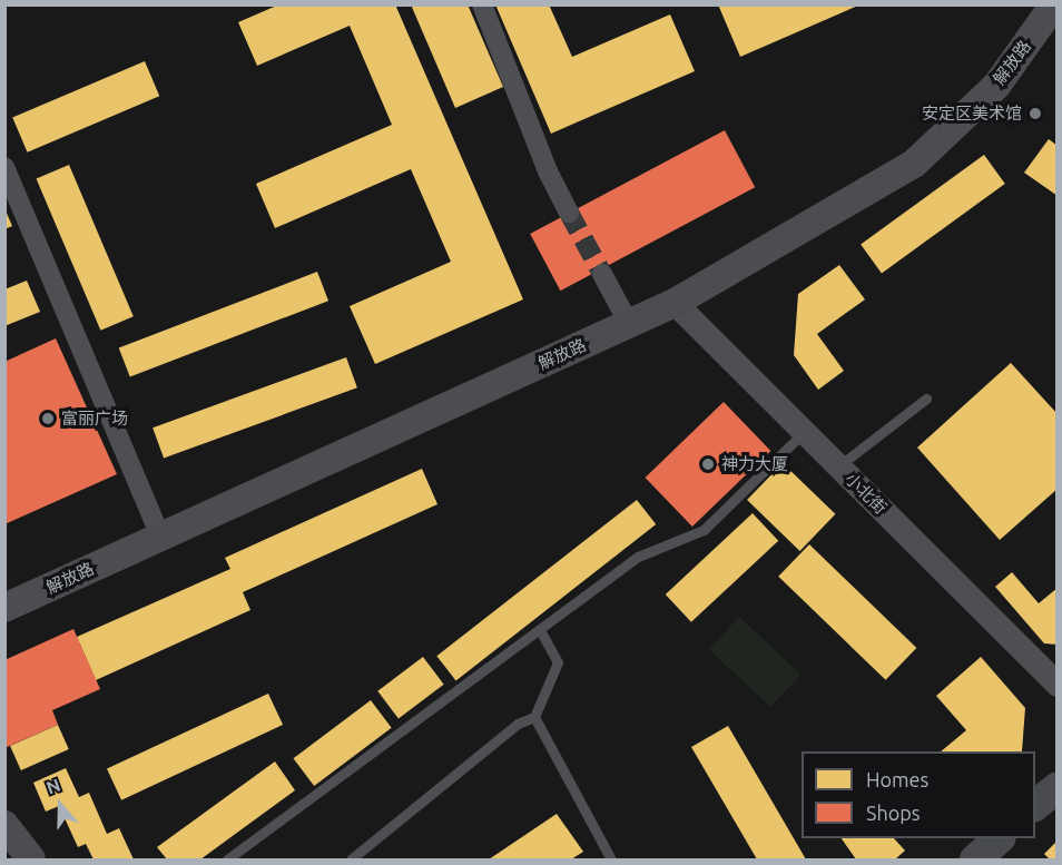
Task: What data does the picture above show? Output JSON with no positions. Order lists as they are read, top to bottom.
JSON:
{
  "streets": {
    "main road": ["解放路"],
    "street": ["小北街"]
  },
  "crossings": [
    ["解放路", "小北街"]
  ],
  "places": ["安定区美术馆", "富丽广场", "神力大厦"],
  "legend": ["Homes", "Shops"],
  "north": "top"
}
